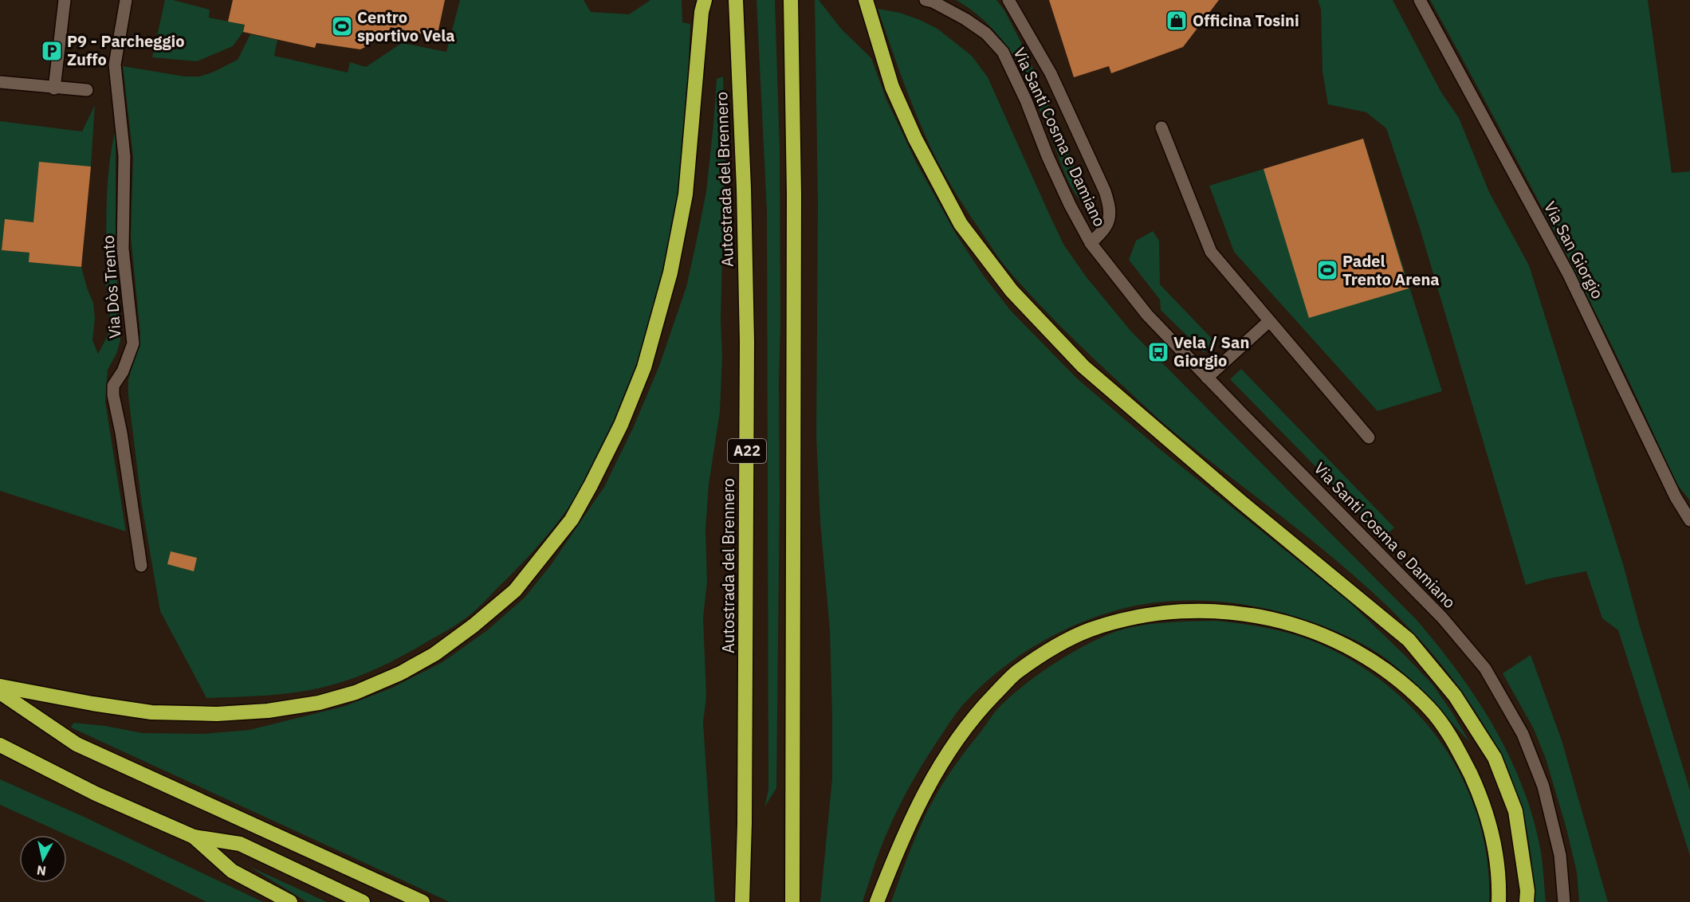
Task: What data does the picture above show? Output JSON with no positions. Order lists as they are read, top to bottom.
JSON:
{
  "streets": {
    "highway": ["Autostrada del Brennero", "A22"],
    "street": ["Via Santi Cosma e Damiano", "Via San Giorgio", "Via Dòs Trento"]
  },
  "places": {
    "shop": ["Officina Tosini"],
    "sports": ["Centro sportivo Vela", "Padel Trento Arena"],
    "parking": ["P9 - Parcheggio Zuffo"],
    "bus stop": ["Vela / San Giorgio"]
  },
  "north": "bottom"
}
